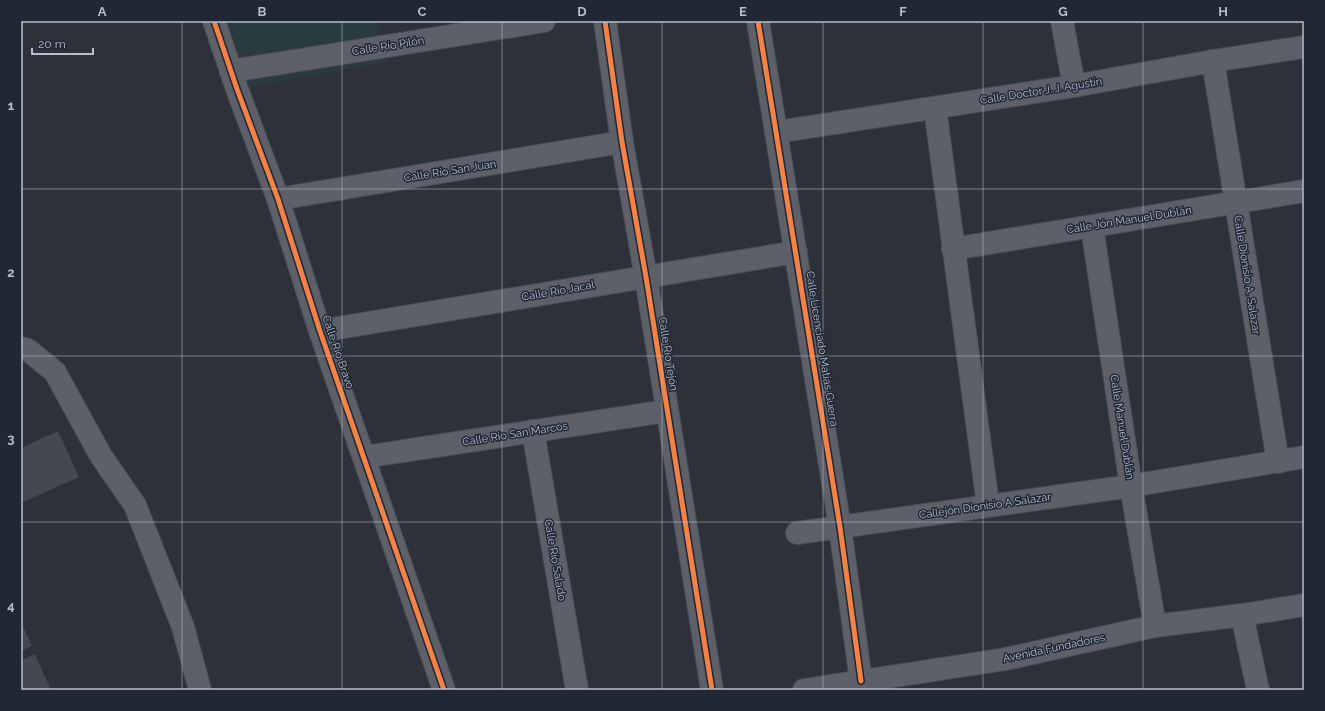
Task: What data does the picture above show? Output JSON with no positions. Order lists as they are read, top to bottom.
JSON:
{
  "streets": {
    "street": [
      "Calle Río Pilón",
      "Calle Doctor J. J. Agustín",
      "Calle Río San Juan",
      "Calle Jón Manuel Dublán",
      "Calle Dionisio A. Salazar",
      "Calle Río Jacal",
      "Calle Licenciado Matías Guerra",
      "Calle Río Bravo",
      "Calle Río Tejón",
      "Calle Manuel Dublán",
      "Calle Río San Marcos",
      "Callejón Dionisio A Salazar",
      "Calle Río Salado",
      "Avenida Fundadores"
    ]
  },
  "crossings": [
    ["Calle Río Pilón", "Calle Río Bravo"],
    ["Calle Doctor J. J. Agustín", "Calle Dionisio A. Salazar"],
    ["Calle Doctor J. J. Agustín", "Calle Licenciado Matías Guerra"],
    ["Calle Río San Juan", "Calle Río Bravo"],
    ["Calle Río San Juan", "Calle Río Tejón"],
    ["Calle Jón Manuel Dublán", "Calle Dionisio A. Salazar"],
    ["Calle Jón Manuel Dublán", "Calle Manuel Dublán"],
    ["Calle Dionisio A. Salazar", "Callejón Dionisio A Salazar"],
    ["Calle Río Jacal", "Calle Licenciado Matías Guerra"],
    ["Calle Río Jacal", "Calle Río Bravo"],
    ["Calle Río Jacal", "Calle Río Tejón"],
    ["Calle Licenciado Matías Guerra", "Callejón Dionisio A Salazar"],
    ["Calle Licenciado Matías Guerra", "Avenida Fundadores"],
    ["Calle Río Bravo", "Calle Río San Marcos"],
    ["Calle Río Tejón", "Calle Río San Marcos"],
    ["Calle Manuel Dublán", "Callejón Dionisio A Salazar"],
    ["Calle Manuel Dublán", "Avenida Fundadores"],
    ["Calle Río San Marcos", "Calle Río Salado"]
  ],
  "scale_bar": "20 m",
  "grid": {
    "columns": [
      "A",
      "B",
      "C",
      "D",
      "E",
      "F",
      "G",
      "H"
    ],
    "rows": [
      "1",
      "2",
      "3",
      "4"
    ]
  }
}
